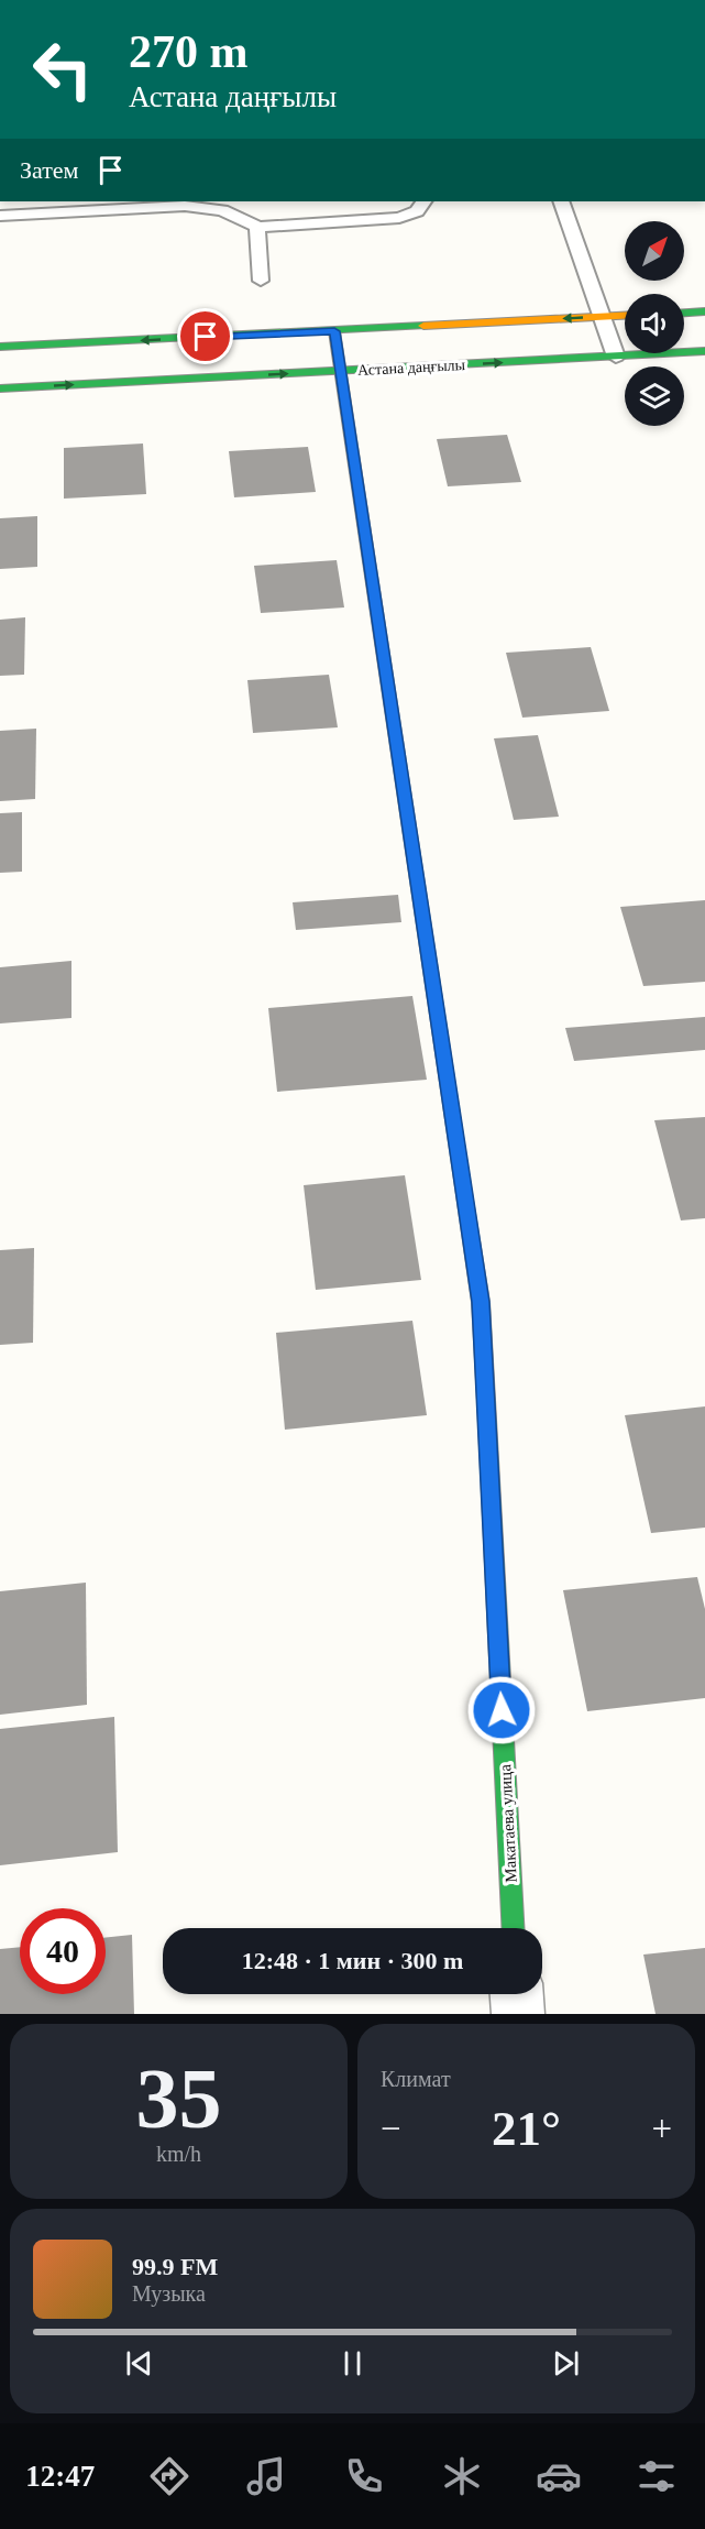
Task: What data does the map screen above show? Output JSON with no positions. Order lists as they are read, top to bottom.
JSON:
{
  "streets": {
    "street": ["Астана даңғылы", "Макатаева улица"]
  },
  "crossings": [
    ["Астана даңғылы", "Макатаева улица"]
  ],
  "north": "top right",
  "page": {
    "turn": ["270 m", "Астана даңғылы"],
    "then": "Затем",
    "limit": "40",
    "trip": "12:48 · 1 мин · 300 m",
    "tile": [
      ["35", "km/h"],
      "Климат"
    ],
    "heat": ["−", "21°", "+"],
    "song": ["99.9 FM", "Музыка"],
    "tabs": "12:47"
  }
}
